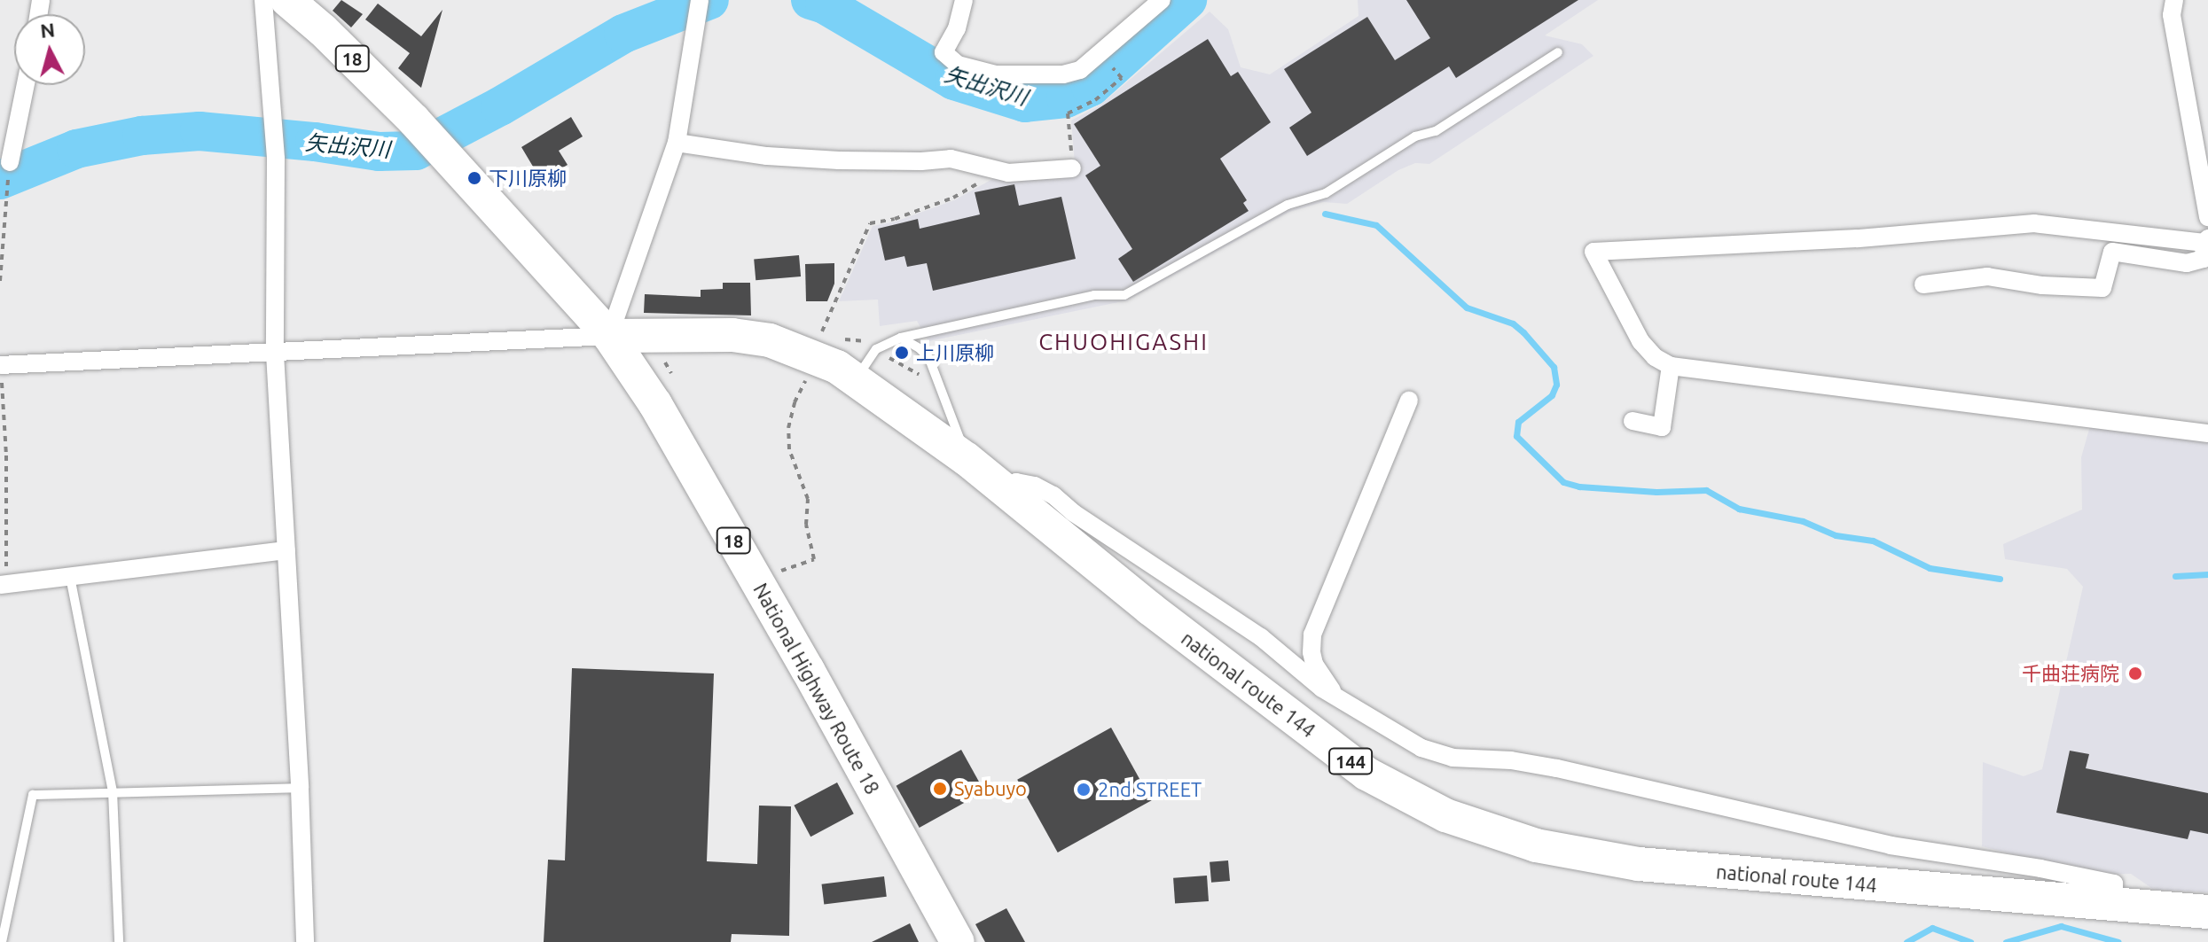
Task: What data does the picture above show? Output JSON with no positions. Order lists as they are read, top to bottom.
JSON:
{
  "streets": {
    "highway": [
      "18",
      "national route 144",
      "National Highway Route 18",
      "144"
    ]
  },
  "crossings": [
    ["national route 144", "National Highway Route 18"]
  ],
  "districts": ["CHUOHIGASHI"],
  "water": ["矢出沢川"],
  "places": [
    "下川原柳",
    "上川原柳",
    "千曲荘病院",
    "Syabuyo",
    "2nd STREET"
  ],
  "north": "top"
}
